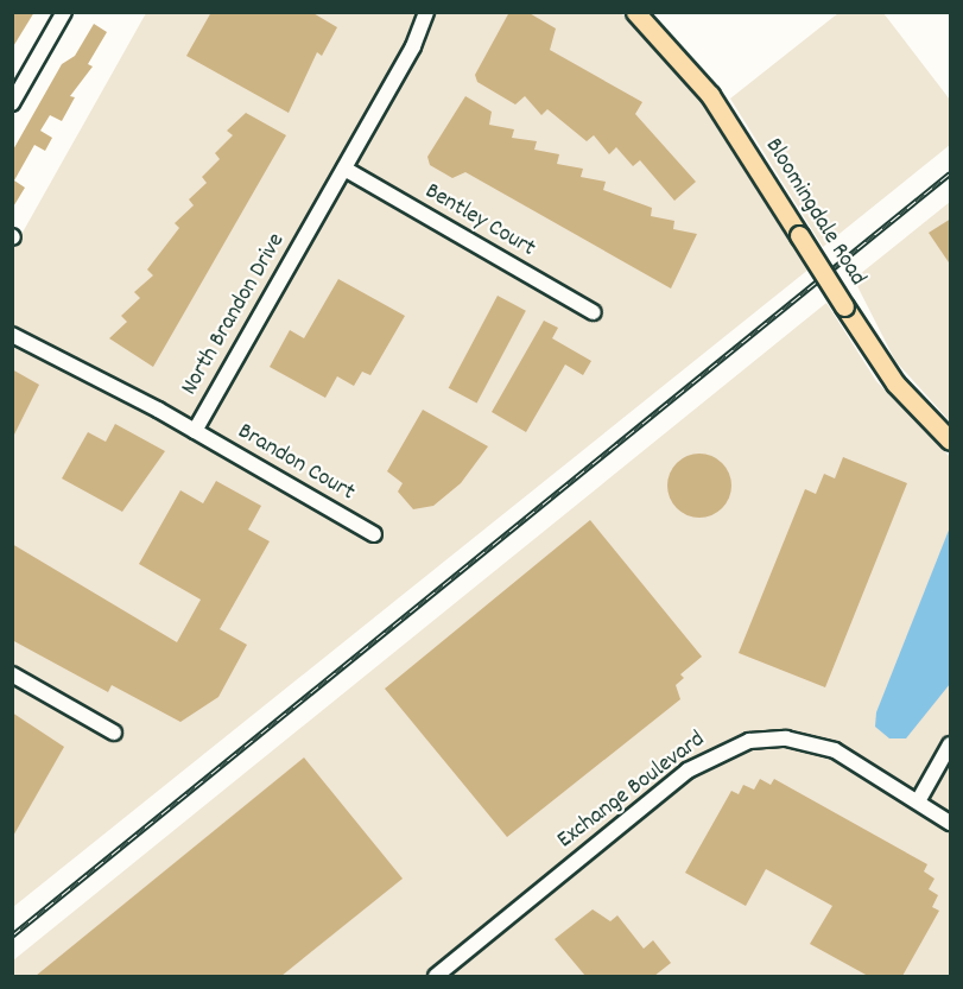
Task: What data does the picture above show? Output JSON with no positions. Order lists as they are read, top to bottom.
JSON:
{
  "streets": {
    "main road": ["Bloomingdale Road"],
    "street": [
      "Bentley Court",
      "North Brandon Drive",
      "Brandon Court",
      "Exchange Boulevard"
    ]
  },
  "crossings": [
    ["Bentley Court", "North Brandon Drive"],
    ["North Brandon Drive", "Brandon Court"]
  ]
}
